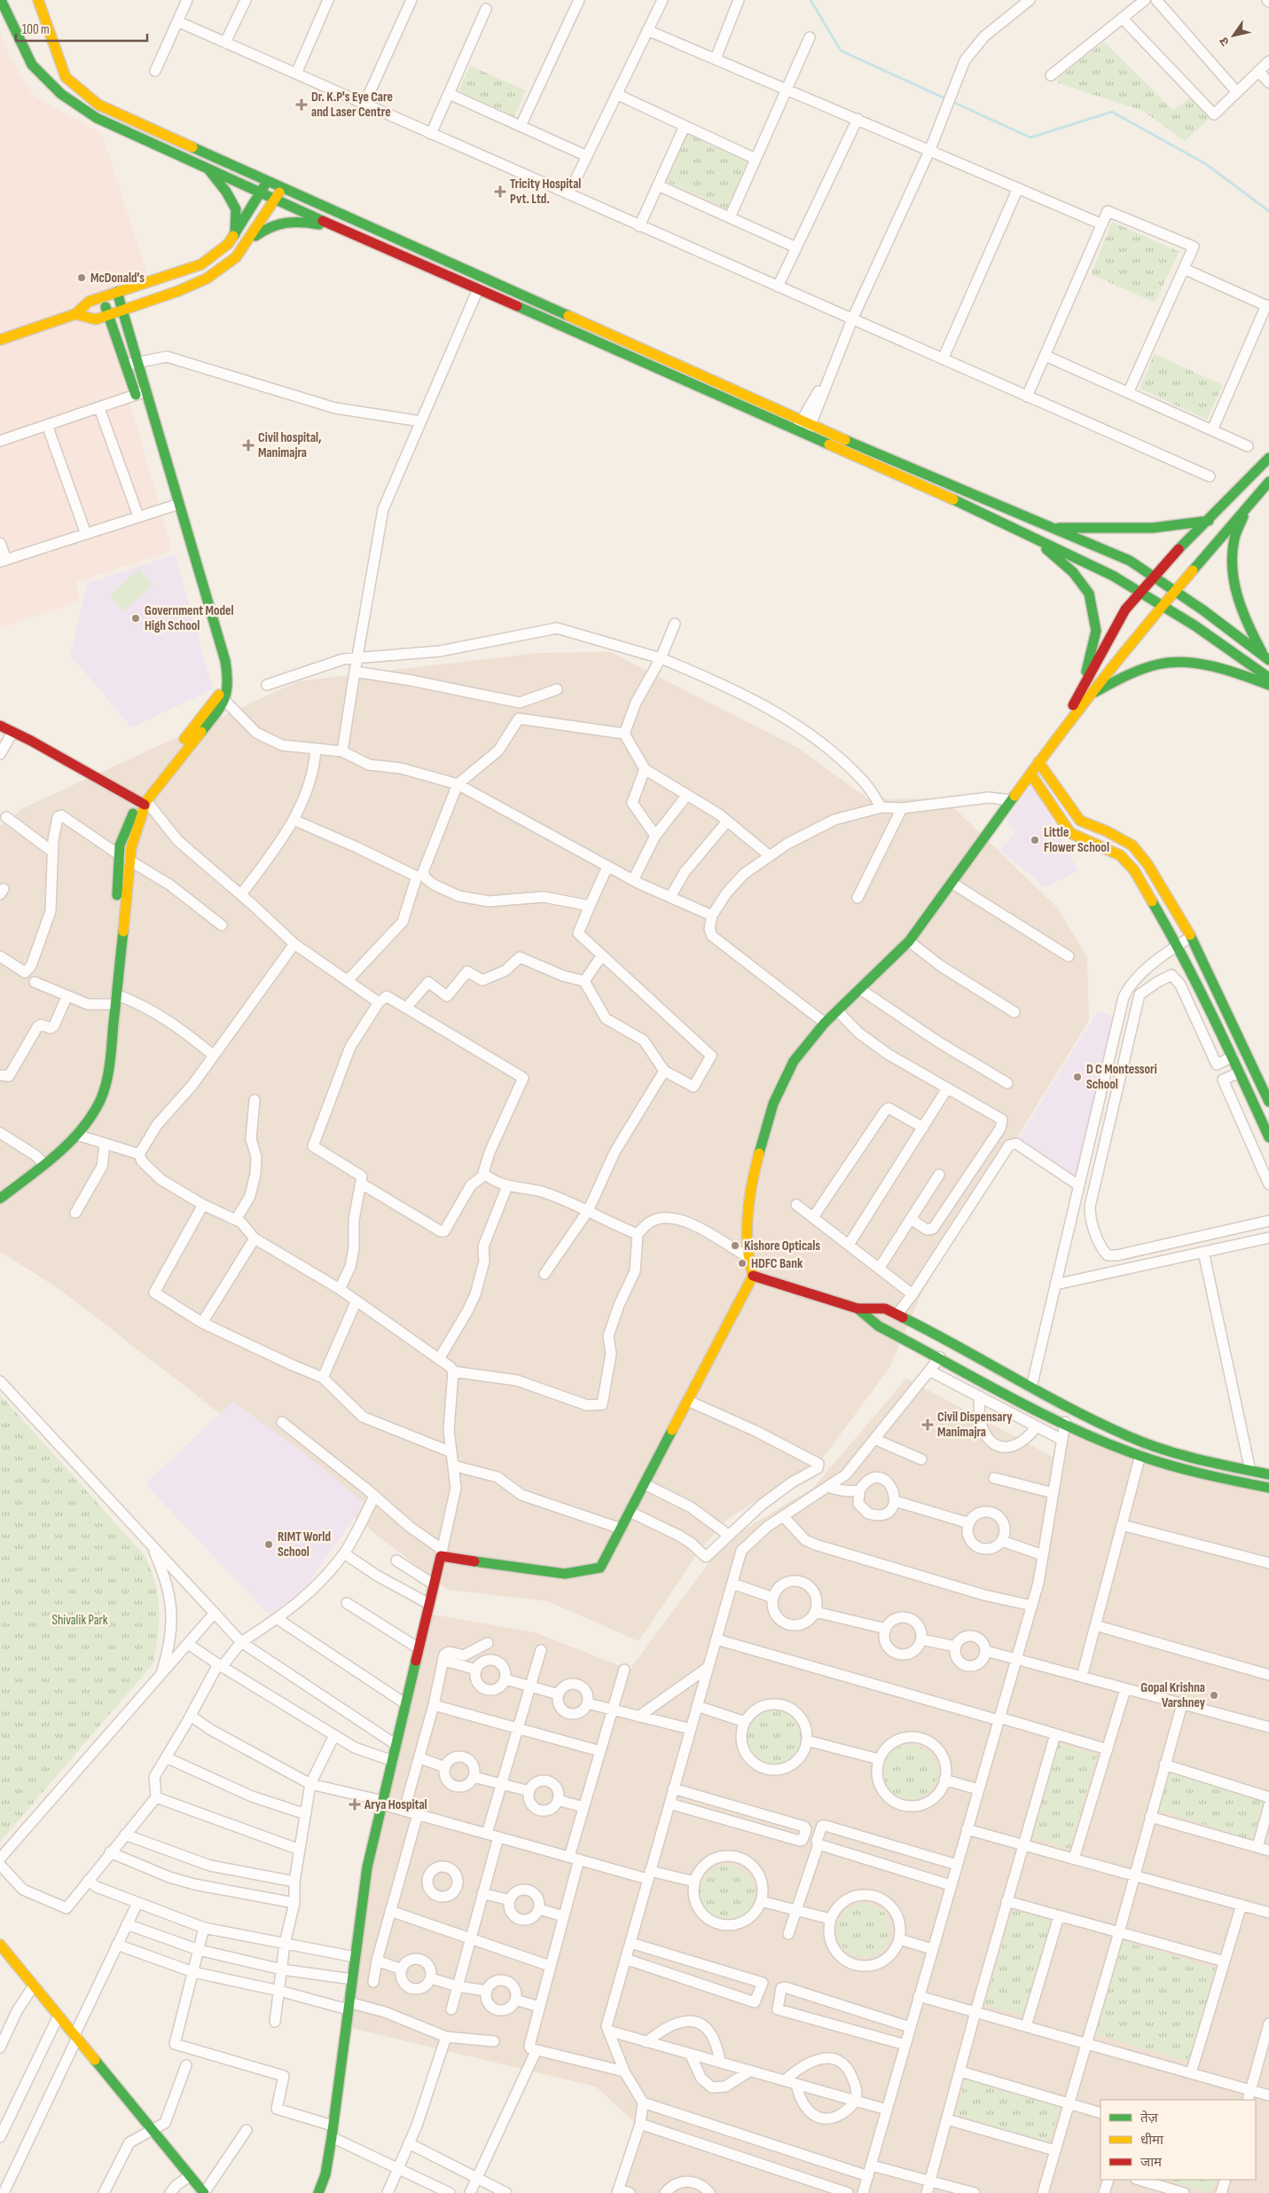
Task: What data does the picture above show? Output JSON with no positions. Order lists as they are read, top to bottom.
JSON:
{
  "parks": ["Shivalik Park"],
  "places": {
    "health": [
      "Dr. K.P's Eye Care and Laser Centre",
      "Tricity Hospital Pvt. Ltd.",
      "Civil hospital, Manimajra",
      "Civil Dispensary Manimajra",
      "Arya Hospital"
    ],
    "other": [
      "McDonald's",
      "Government Model High School",
      "Little Flower School",
      "D C Montessori School",
      "Kishore Opticals",
      "HDFC Bank",
      "RIMT World School",
      "Gopal Krishna Varshney"
    ]
  },
  "legend": ["तेज़", "धीमा", "जाम"],
  "scale_bar": "100 m",
  "north": "bottom left"
}
